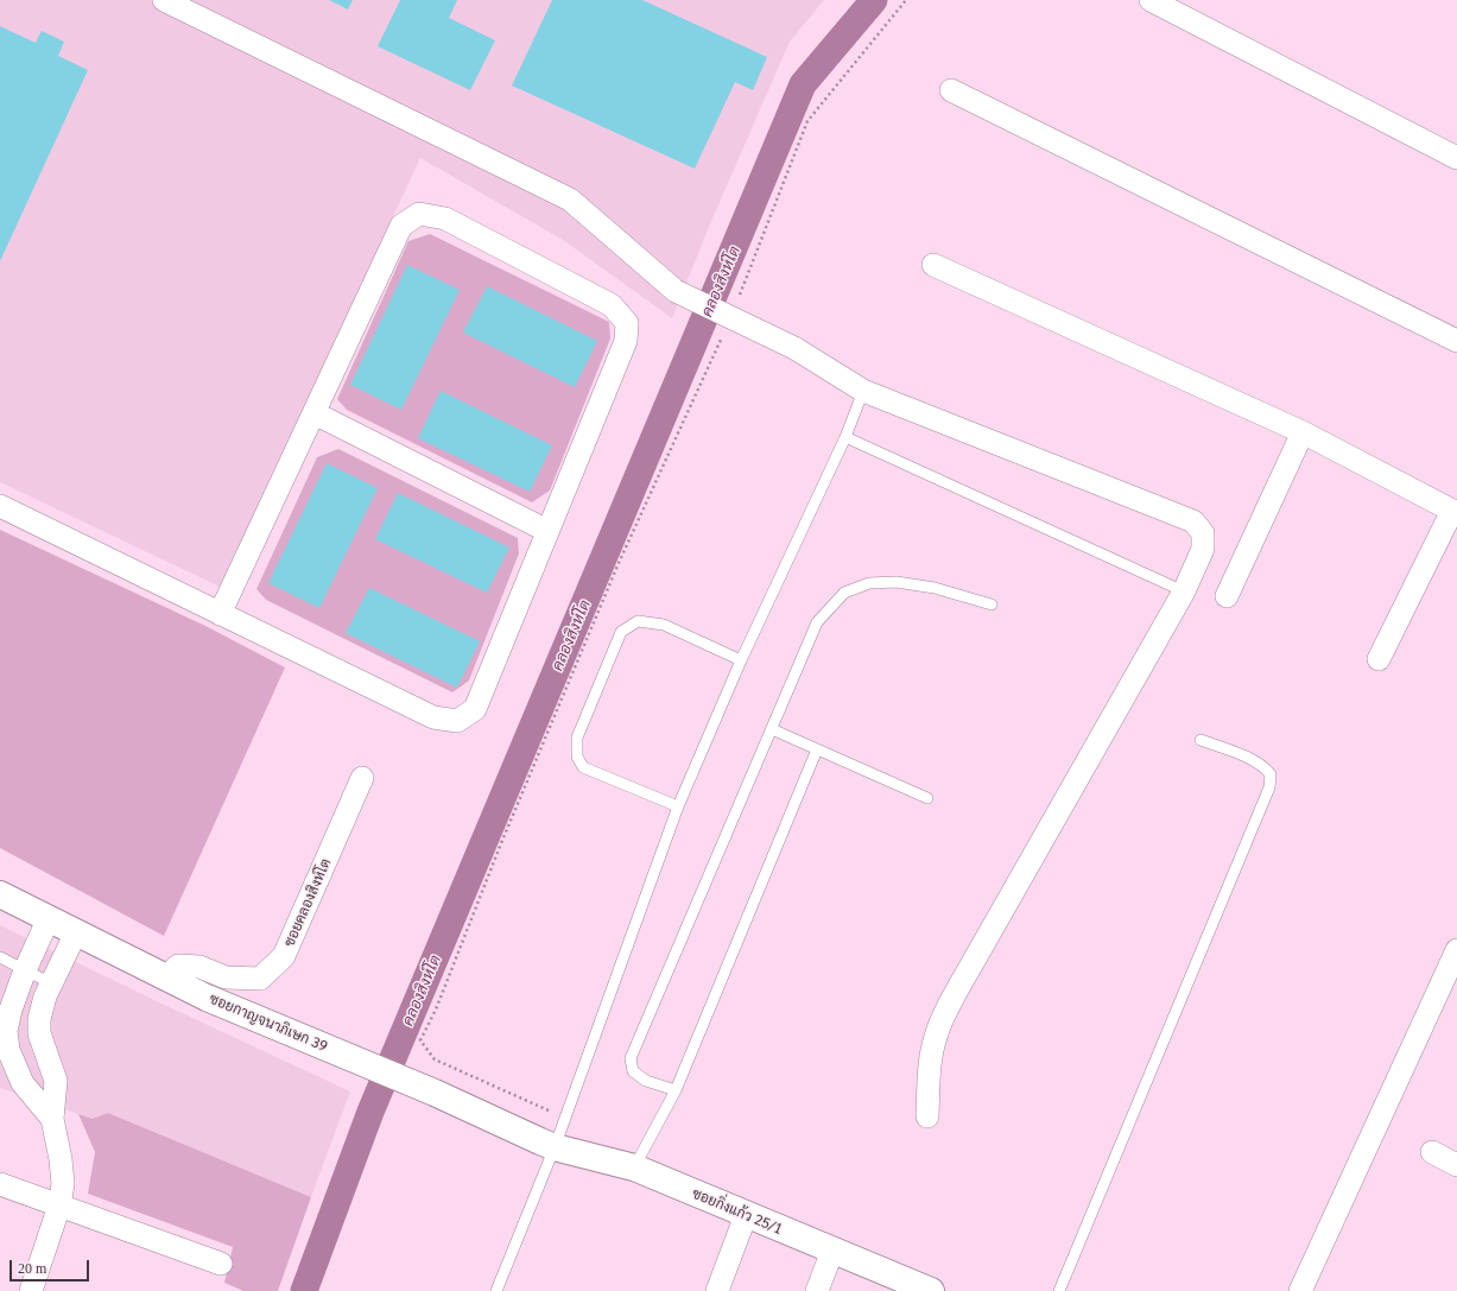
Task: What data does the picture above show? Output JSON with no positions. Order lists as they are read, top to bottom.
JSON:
{
  "streets": {
    "street": ["ซอยคลองสิงห์โต", "ซอยกาญจนาภิเษก 39", "ซอยกิ่งแก้ว 25/1"]
  },
  "crossings": [
    ["ซอยคลองสิงห์โต", "ซอยกาญจนาภิเษก 39"],
    ["ซอยกาญจนาภิเษก 39", "ซอยกิ่งแก้ว 25/1"]
  ],
  "water": ["คลองสิงห์โต"],
  "scale_bar": "20 m"
}
